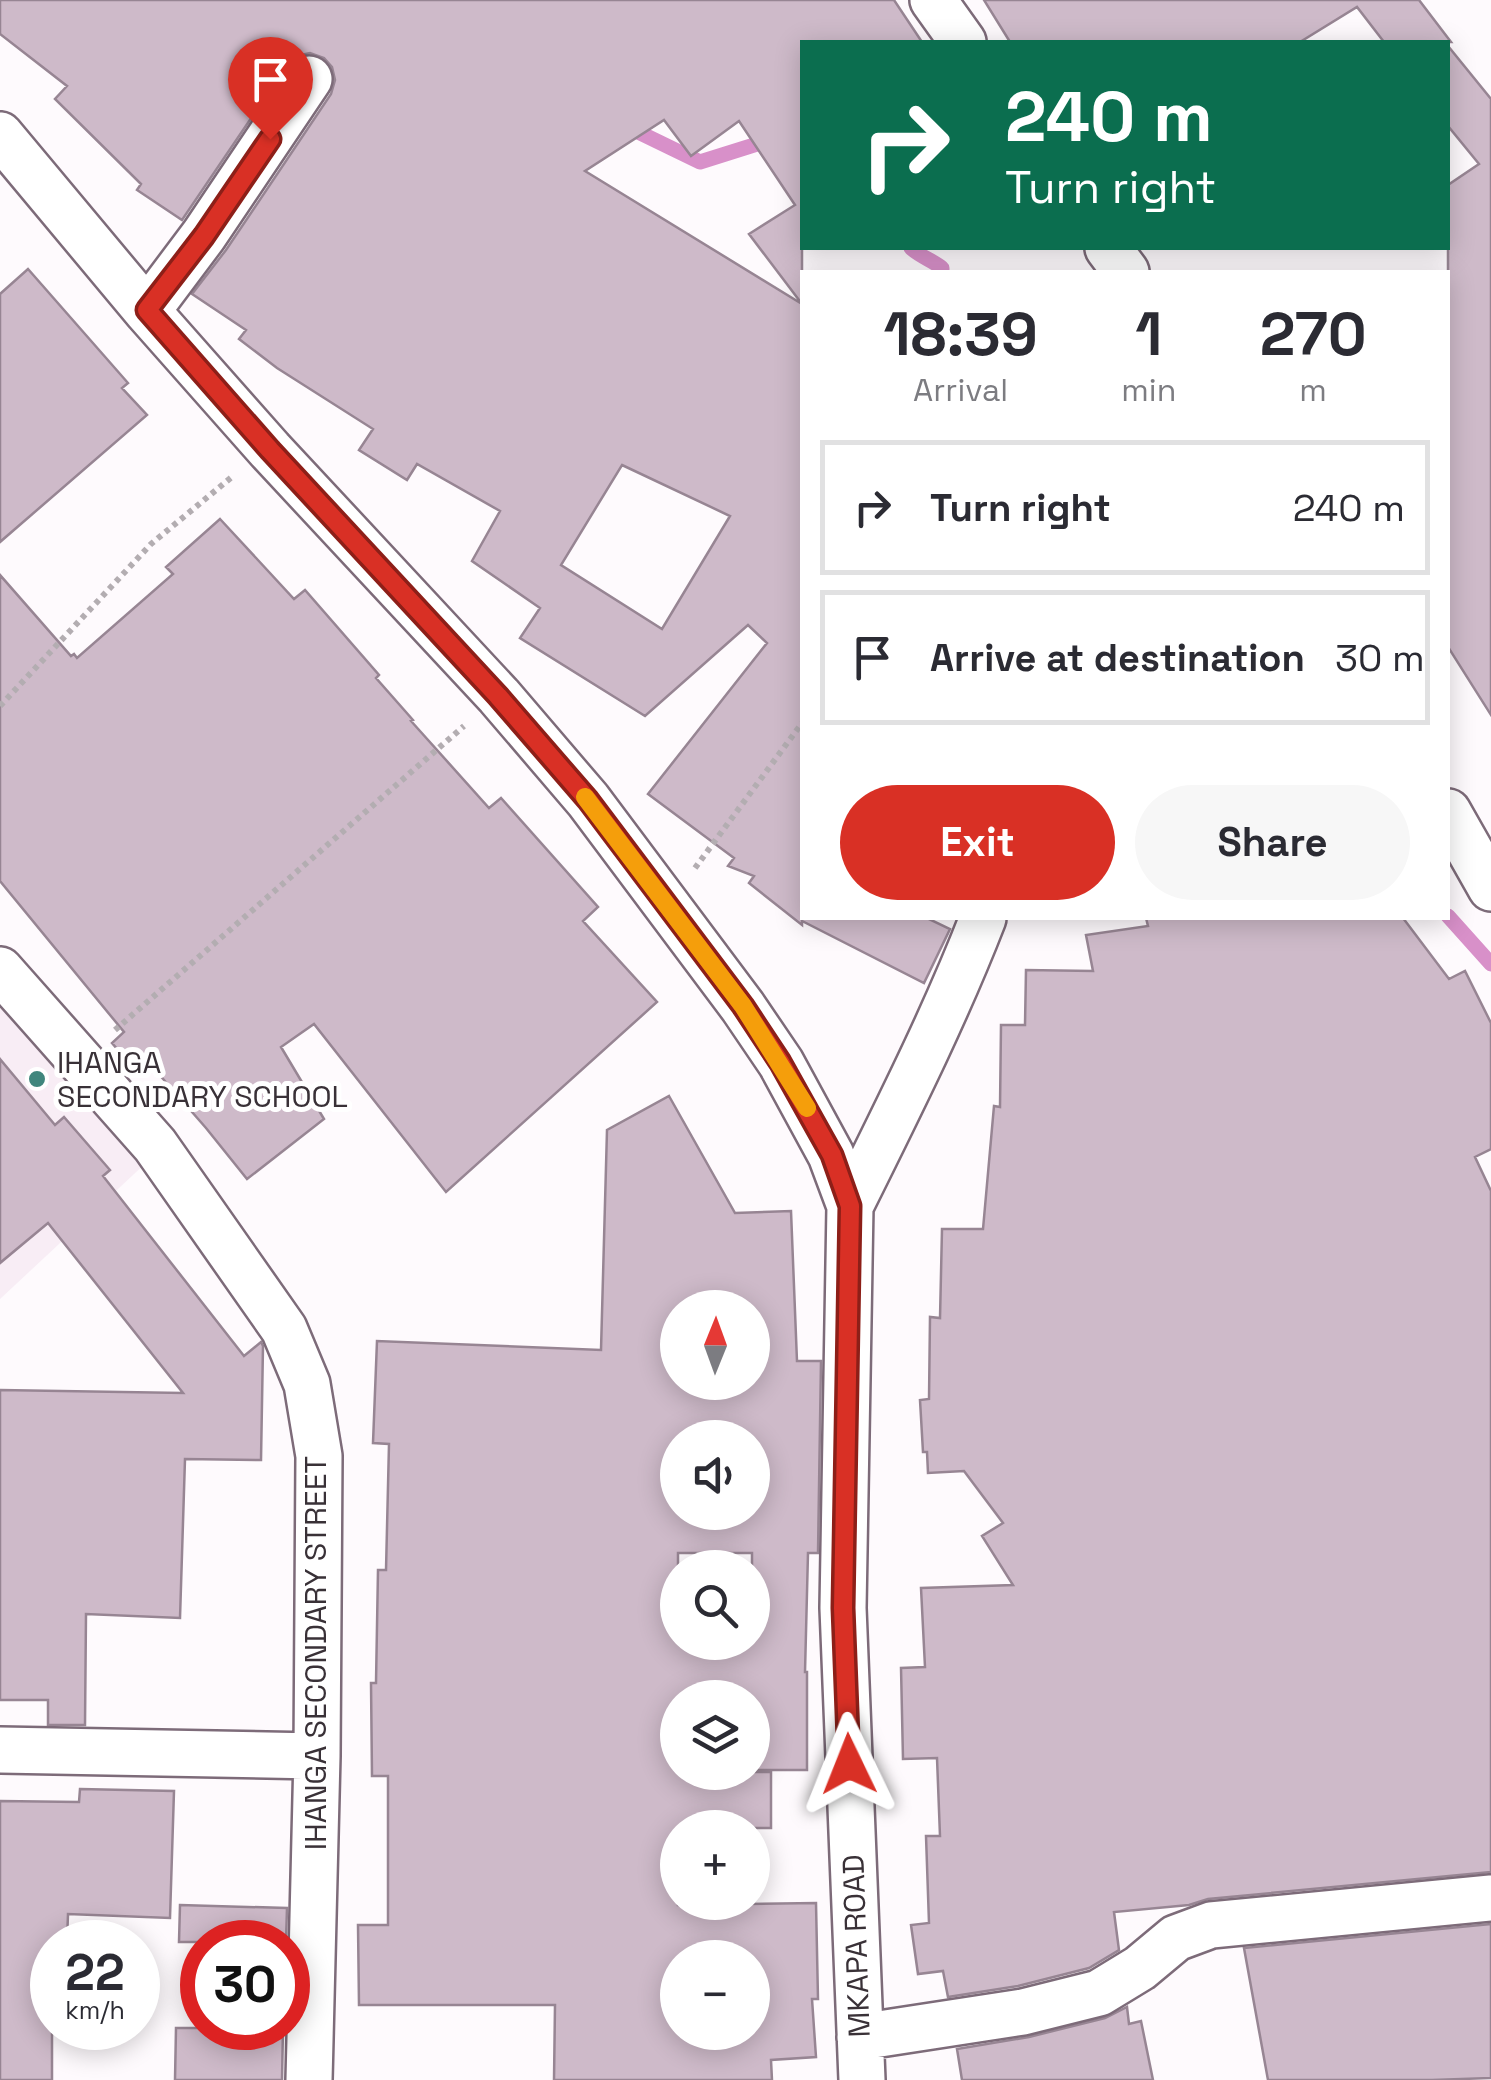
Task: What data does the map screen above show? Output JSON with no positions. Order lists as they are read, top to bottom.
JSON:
{
  "streets": {
    "street": ["IHANGA SECONDARY STREET", "MKAPA ROAD"]
  },
  "places": ["IHANGA SECONDARY SCHOOL"],
  "north": "top",
  "page": {
    "turn": ["240 m", "Turn right"],
    "eta": [
      "18:39",
      "Arrival",
      "1",
      "min",
      "270",
      "m"
    ],
    "list": [
      {
        "name": "Turn right",
        "value": "240 m"
      },
      {
        "name": "Arrive at destination",
        "value": "30 m"
      }
    ],
    "buttons": ["Exit", "Share"],
    "map_buttons": ["+", "−"],
    "speed": "22 km/h",
    "limit": "30"
  }
}
